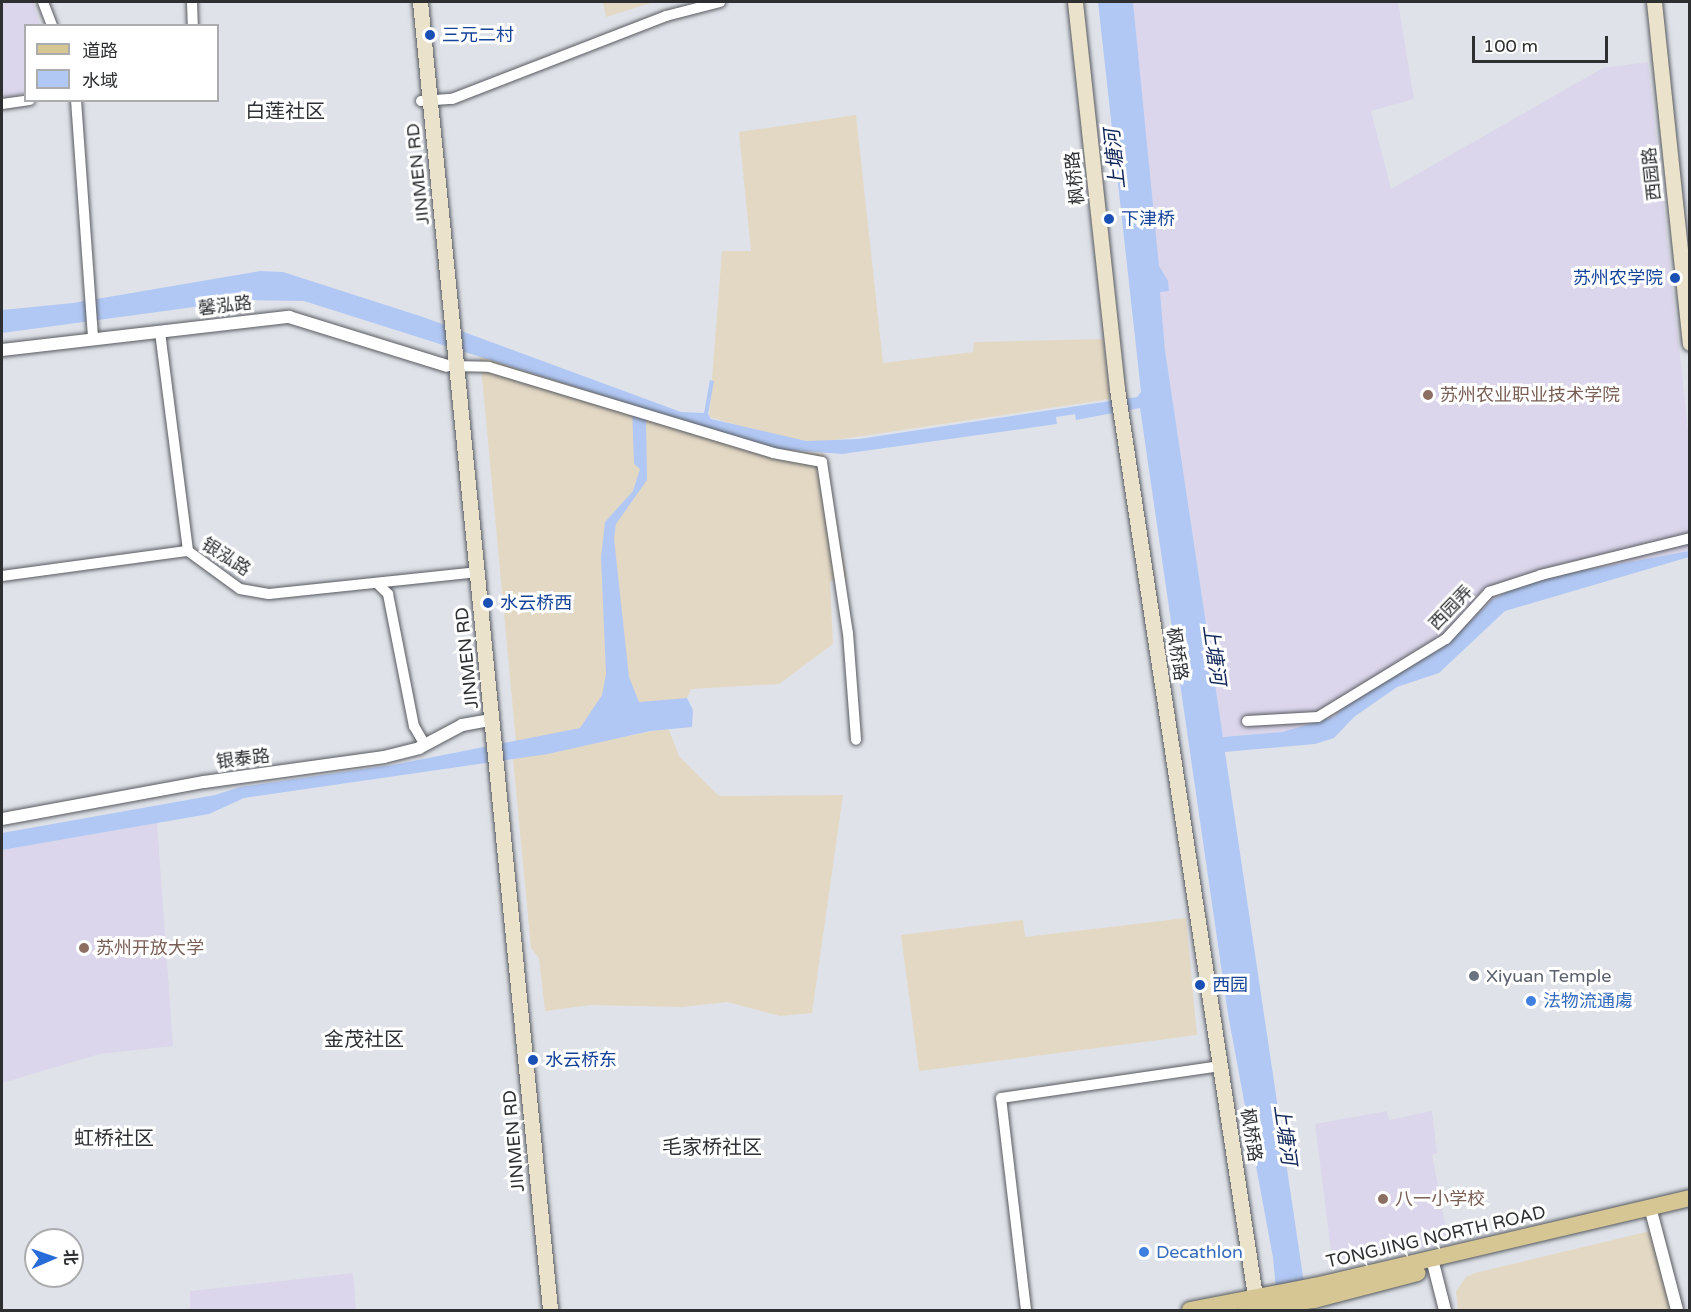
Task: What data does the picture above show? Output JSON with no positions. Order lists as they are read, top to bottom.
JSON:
{
  "streets": {
    "main road": [
      "JINMEN RD",
      "西园路",
      "枫桥路",
      "TONGJING NORTH ROAD"
    ],
    "street": [
      "馨泓路",
      "银泓路",
      "西园弄",
      "银泰路"
    ]
  },
  "crossings": [
    ["JINMEN RD", "馨泓路"],
    ["JINMEN RD", "银泓路"],
    ["JINMEN RD", "银泰路"],
    ["枫桥路", "TONGJING NORTH ROAD"]
  ],
  "districts": [
    "白莲社区",
    "金茂社区",
    "虹桥社区",
    "毛家桥社区"
  ],
  "water": ["上塘河"],
  "places": [
    "三元二村",
    "下津桥",
    "苏州农学院",
    "苏州农业职业技术学院",
    "水云桥西",
    "苏州开放大学",
    "Xiyuan Temple",
    "西园",
    "法物流通䖏",
    "水云桥东",
    "八一小学校",
    "Decathlon"
  ],
  "legend": ["道路", "水域"],
  "scale_bar": "100 m",
  "north": "right"
}
